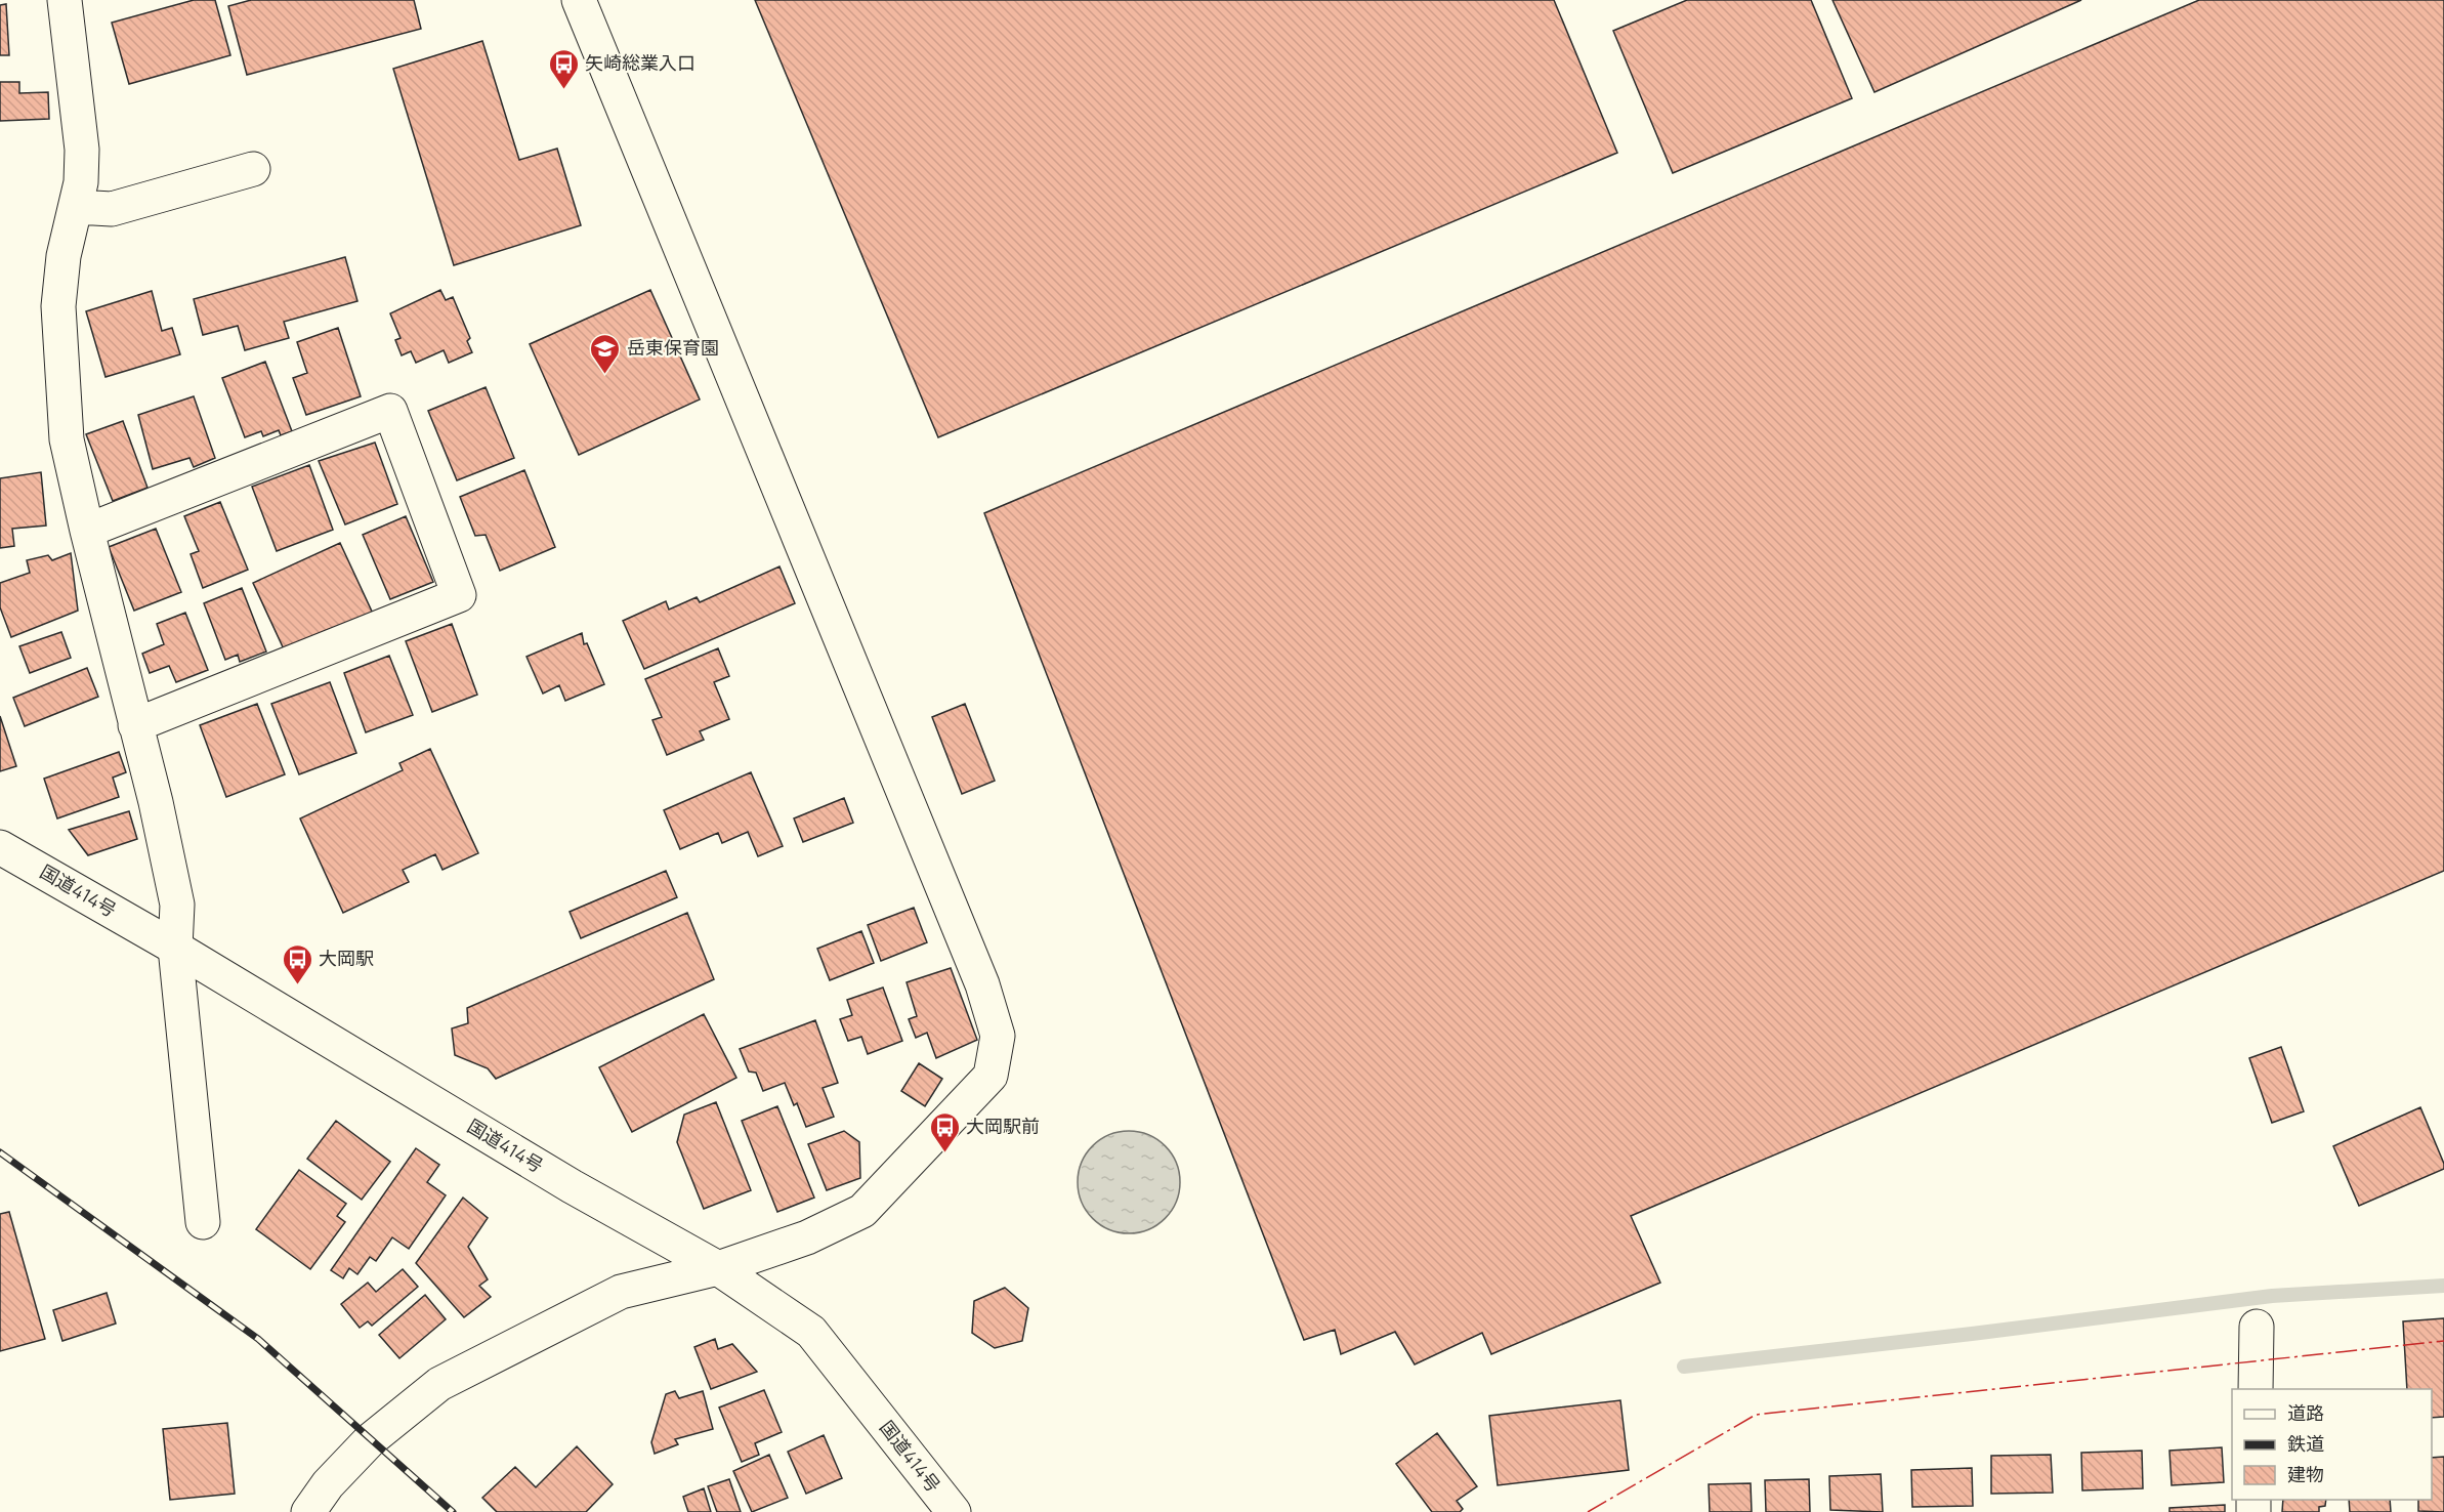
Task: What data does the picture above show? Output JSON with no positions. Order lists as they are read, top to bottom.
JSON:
{
  "streets": {
    "main road": ["国道414号"]
  },
  "places": {
    "bus stop": ["矢崎総業入口", "大岡駅", "大岡駅前"],
    "school or university": ["岳東保育園"]
  },
  "legend": ["道路", "鉄道", "建物"]
}
